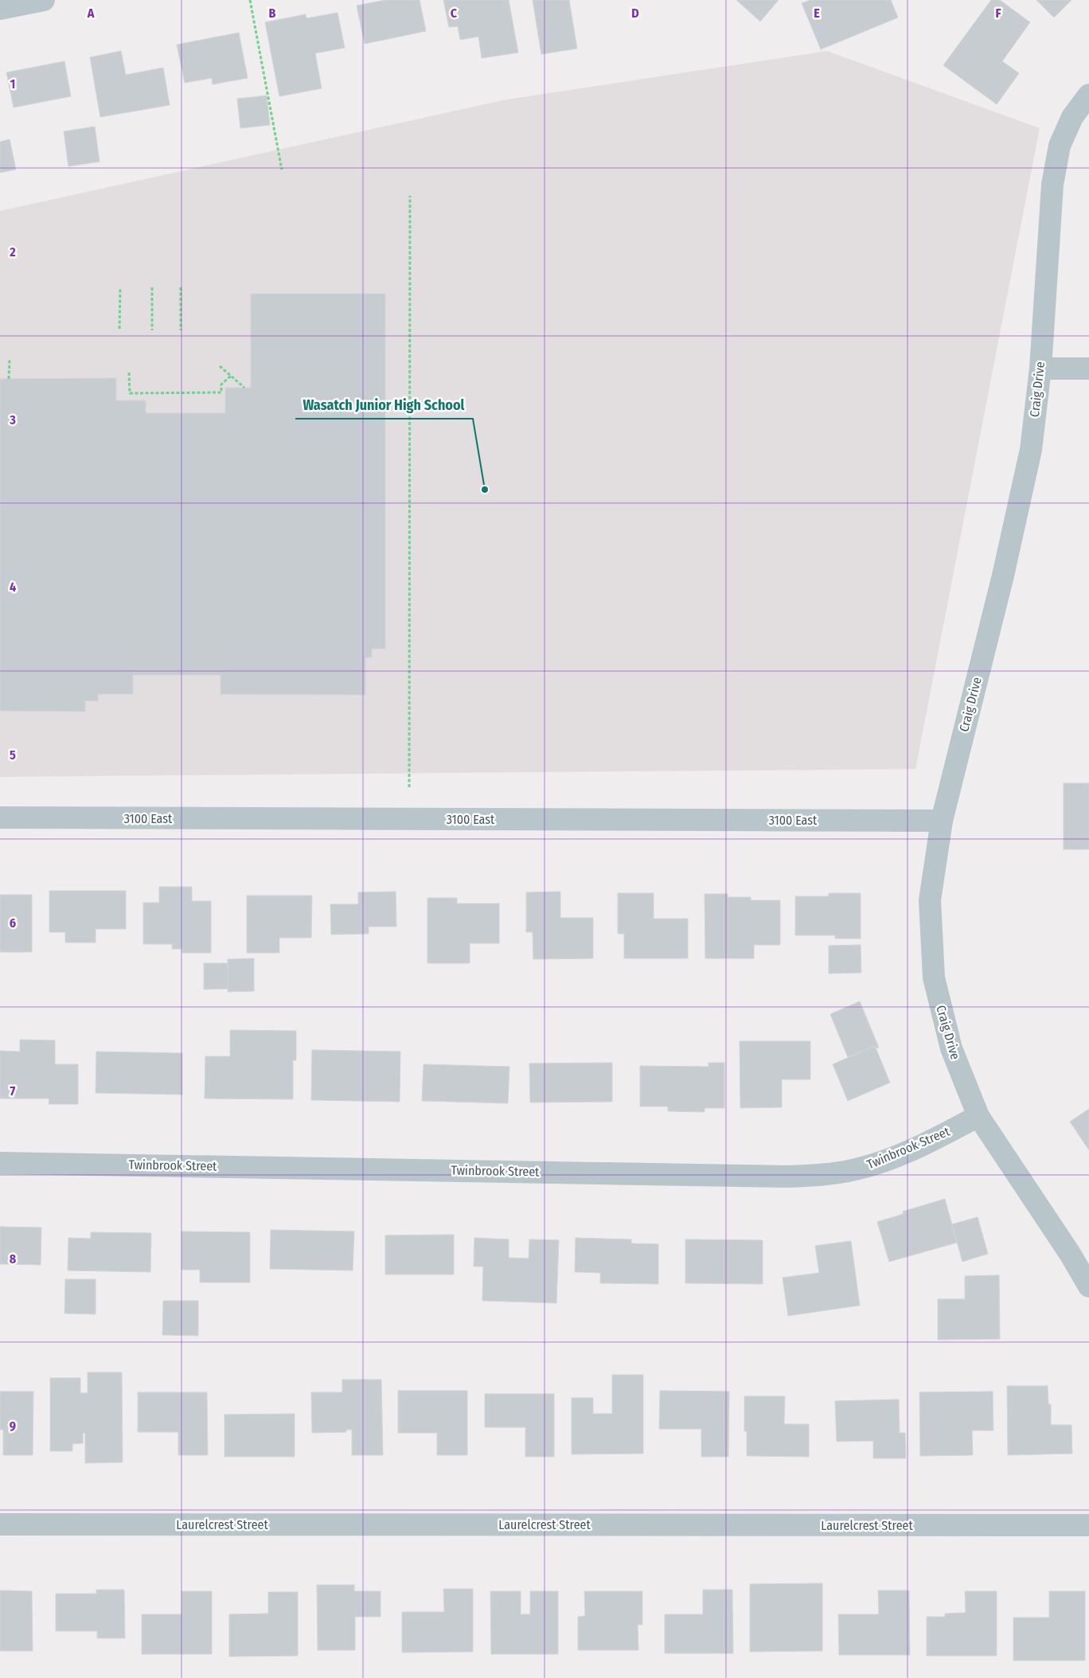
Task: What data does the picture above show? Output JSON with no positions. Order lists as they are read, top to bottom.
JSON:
{
  "streets": {
    "street": [
      "Craig Drive",
      "3100 East",
      "Twinbrook Street",
      "Laurelcrest Street"
    ]
  },
  "crossings": [
    ["Craig Drive", "3100 East"],
    ["Craig Drive", "Twinbrook Street"]
  ],
  "places": ["Wasatch Junior High School"],
  "grid": {
    "columns": [
      "A",
      "B",
      "C",
      "D",
      "E",
      "F"
    ],
    "rows": [
      "1",
      "2",
      "3",
      "4",
      "5",
      "6",
      "7",
      "8",
      "9"
    ]
  }
}
